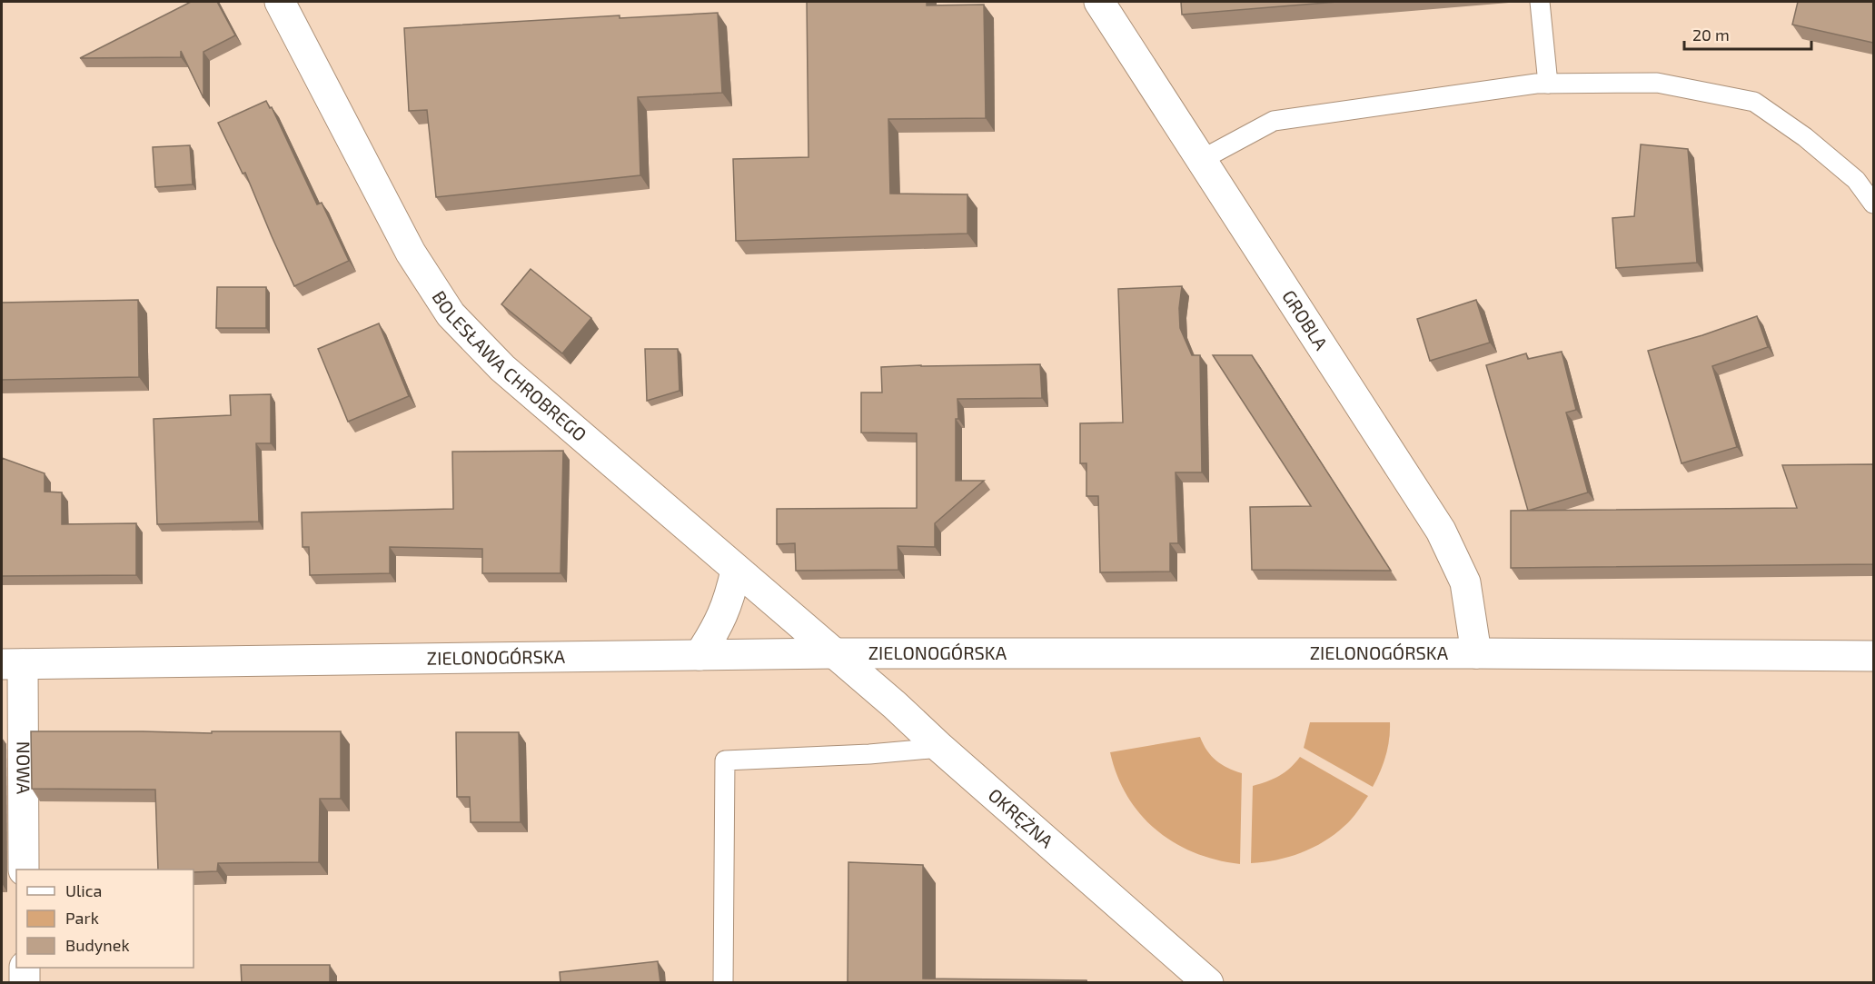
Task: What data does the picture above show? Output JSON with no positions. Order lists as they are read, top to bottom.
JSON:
{
  "streets": {
    "street": [
      "GROBLA",
      "BOLESŁAWA CHROBREGO",
      "ZIELONOGÓRSKA",
      "NOWA",
      "OKRĘŻNA"
    ]
  },
  "crossings": [
    ["GROBLA", "ZIELONOGÓRSKA"],
    ["BOLESŁAWA CHROBREGO", "ZIELONOGÓRSKA"],
    ["BOLESŁAWA CHROBREGO", "OKRĘŻNA"],
    ["ZIELONOGÓRSKA", "NOWA"],
    ["ZIELONOGÓRSKA", "OKRĘŻNA"]
  ],
  "legend": ["Ulica", "Park", "Budynek"],
  "scale_bar": "20 m"
}
